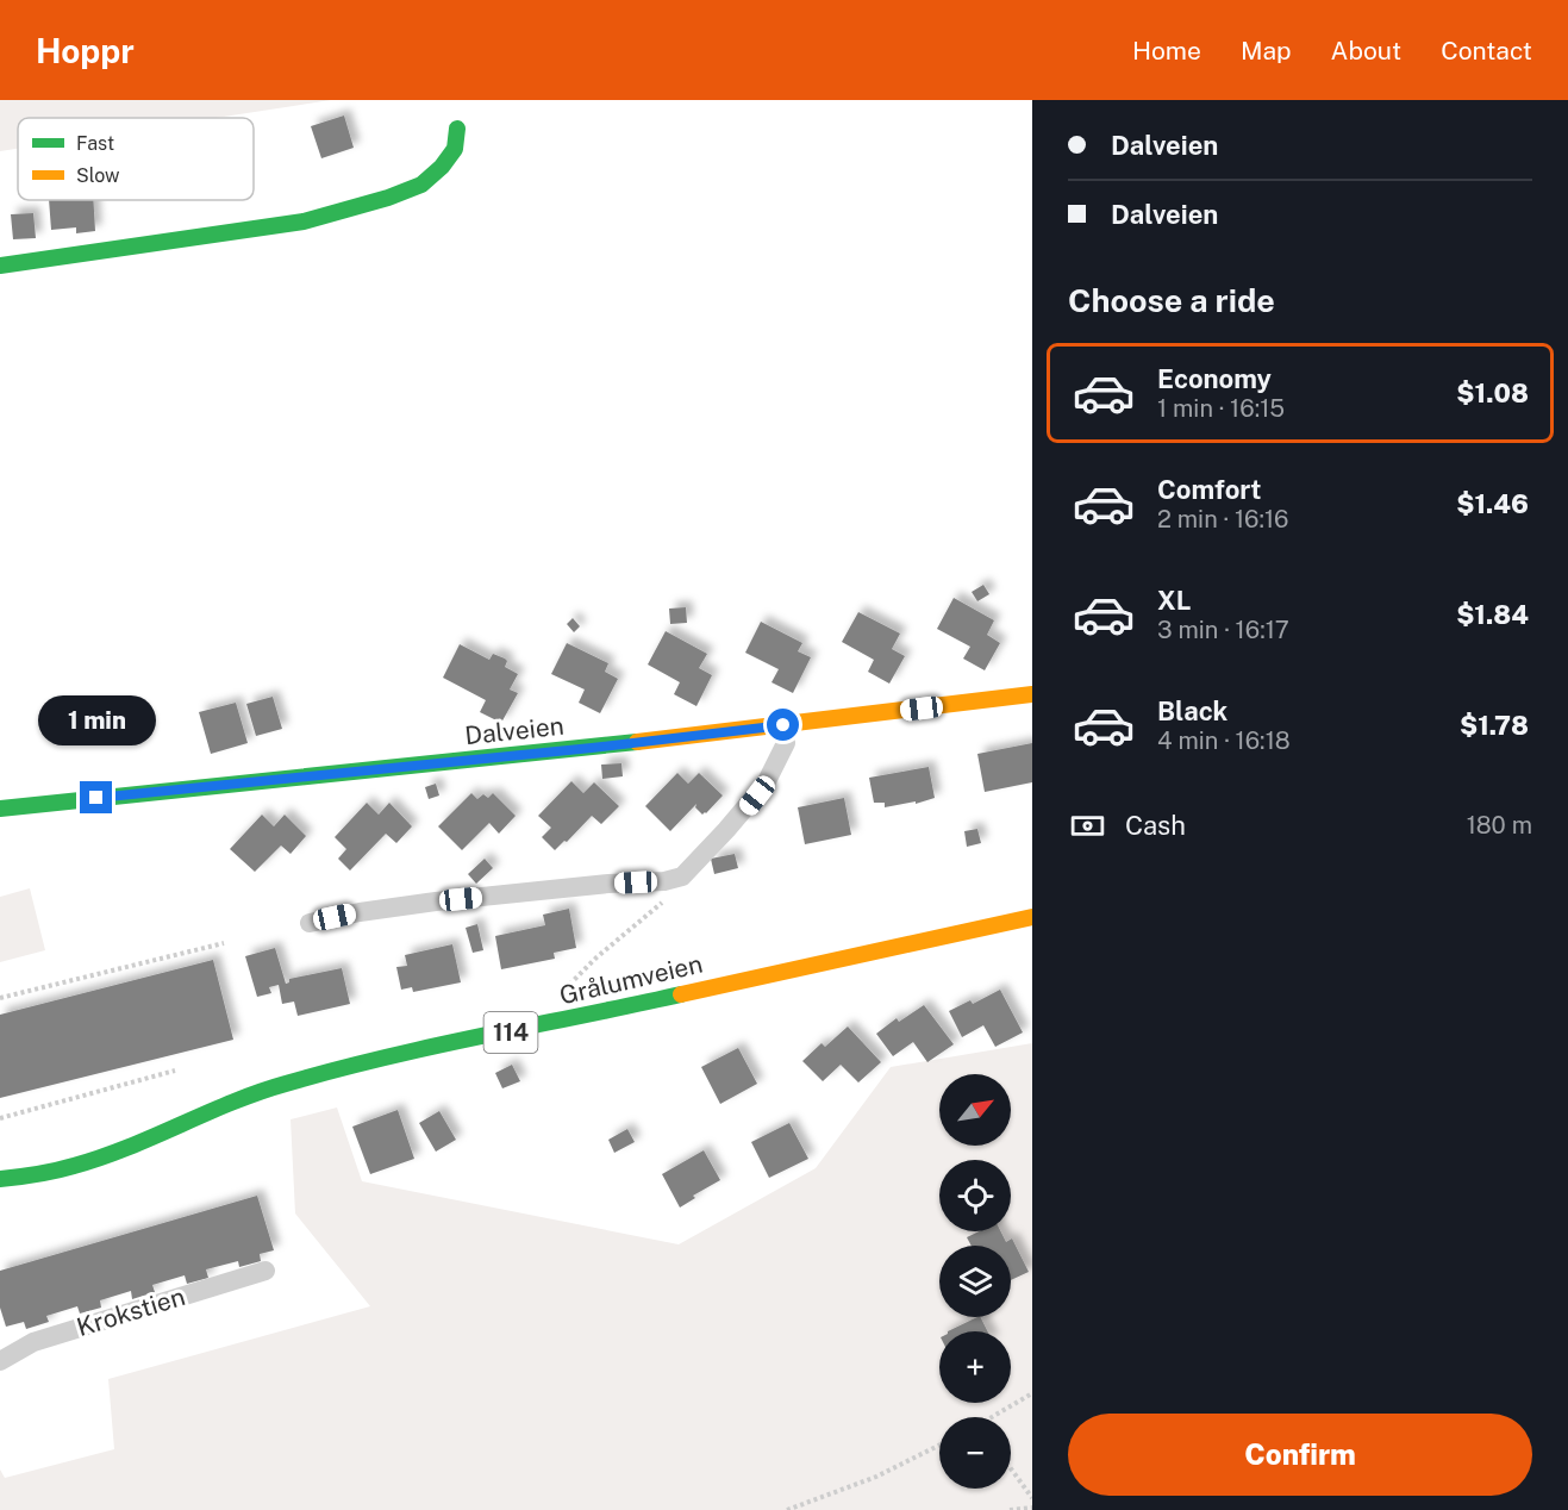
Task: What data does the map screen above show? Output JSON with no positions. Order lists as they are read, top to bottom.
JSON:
{
  "streets": {
    "street": [
      "Dalveien",
      "Grålumveien",
      "114",
      "Krokstien"
    ]
  },
  "legend": ["Fast", "Slow"],
  "north": "top right",
  "page": {
    "header": "Hoppr",
    "nav": [
      "Home",
      "Map",
      "About",
      "Contact"
    ],
    "banner": ["Dalveien", "Dalveien"],
    "heading": "Choose a ride",
    "list": [
      {
        "name": "Economy",
        "note": "1 min · 16:15",
        "value": "$1.08"
      },
      {
        "name": "Comfort",
        "note": "2 min · 16:16",
        "value": "$1.46"
      },
      {
        "name": "XL",
        "note": "3 min · 16:17",
        "value": "$1.84"
      },
      {
        "name": "Black",
        "note": "4 min · 16:18",
        "value": "$1.78"
      }
    ],
    "bubble": "1 min",
    "pay": ["Cash", "180 m"],
    "map_buttons": ["+", "−"],
    "buttons": "Confirm"
  }
}
